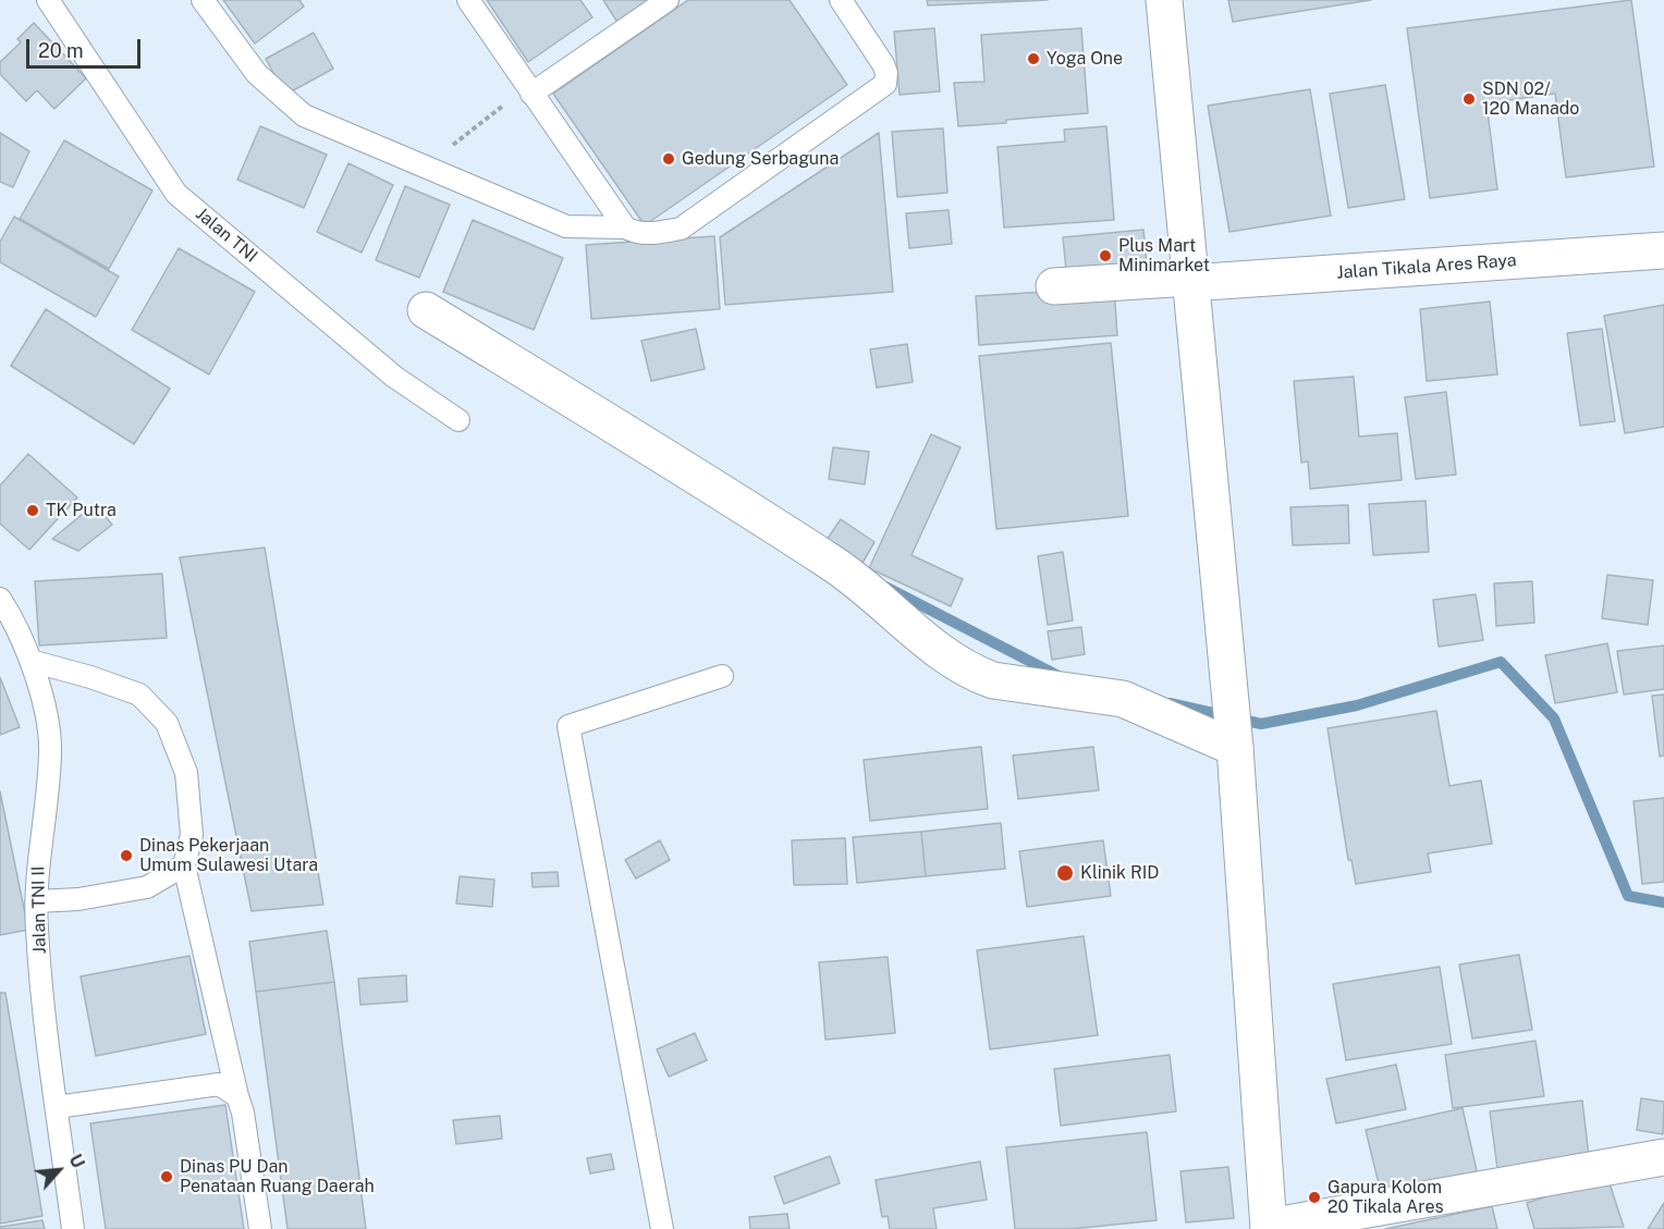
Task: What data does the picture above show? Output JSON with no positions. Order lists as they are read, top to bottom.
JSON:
{
  "streets": {
    "street": ["Jalan Tikala Ares Raya"],
    "lane": ["Jalan TNI", "Jalan TNI II"]
  },
  "places": [
    "Yoga One",
    "SDN 02/ 120 Manado",
    "Gedung Serbaguna",
    "Plus Mart Minimarket",
    "TK Putra",
    "Dinas Pekerjaan Umum Sulawesi Utara",
    "Klinik RID",
    "Dinas PU Dan Penataan Ruang Daerah",
    "Gapura Kolom 20 Tikala Ares"
  ],
  "scale_bar": "20 m",
  "north": "top right"
}
